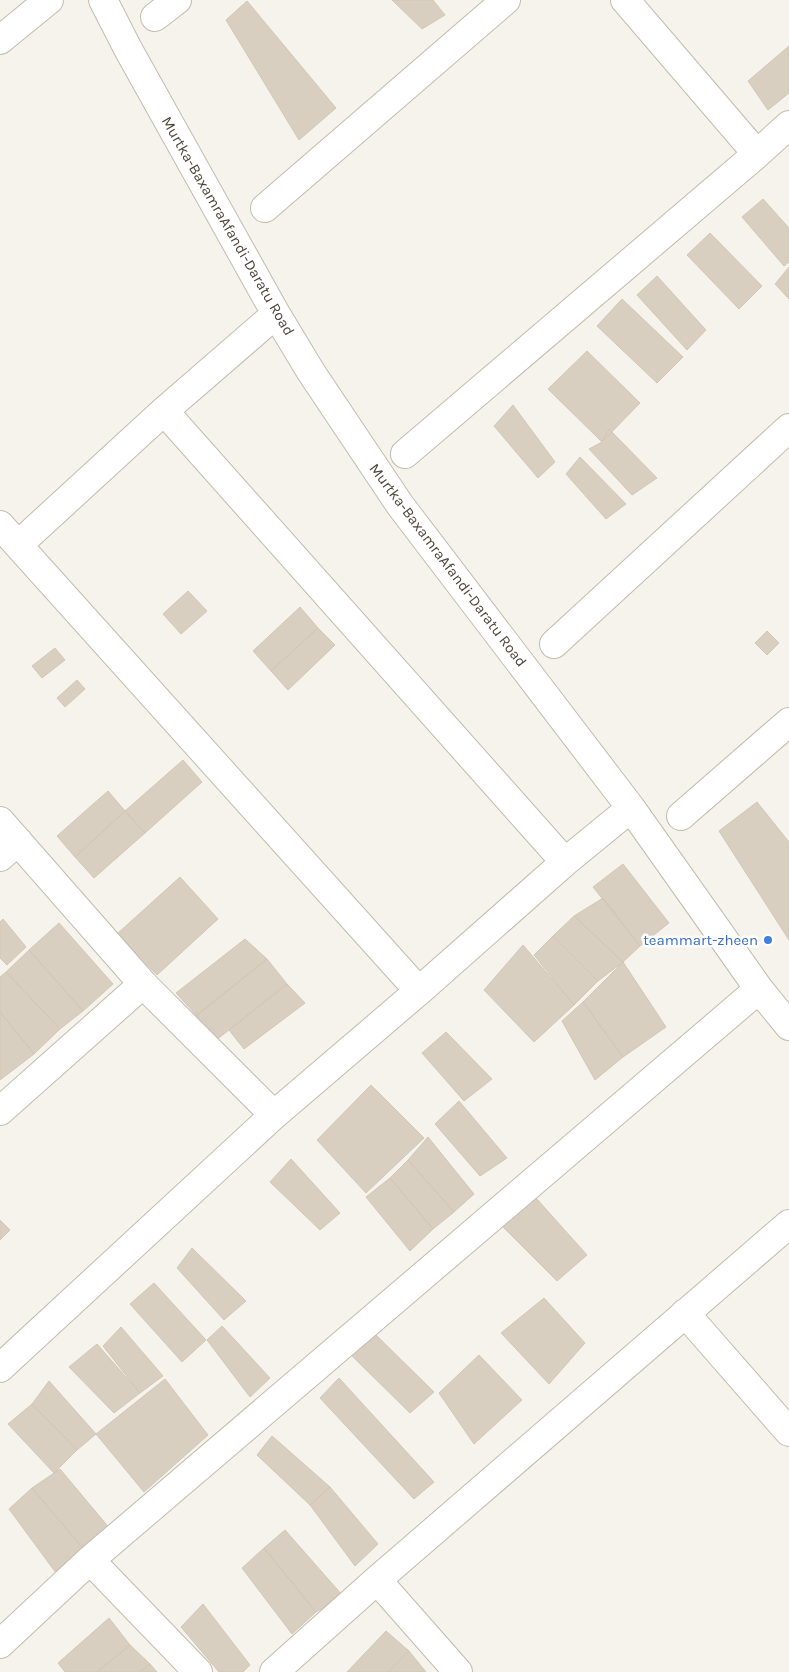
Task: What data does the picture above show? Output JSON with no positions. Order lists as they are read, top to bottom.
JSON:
{
  "streets": {
    "street": ["Murtka-BaxamraAfandi-Daratu Road"]
  },
  "places": ["teammart-zheen"]
}
